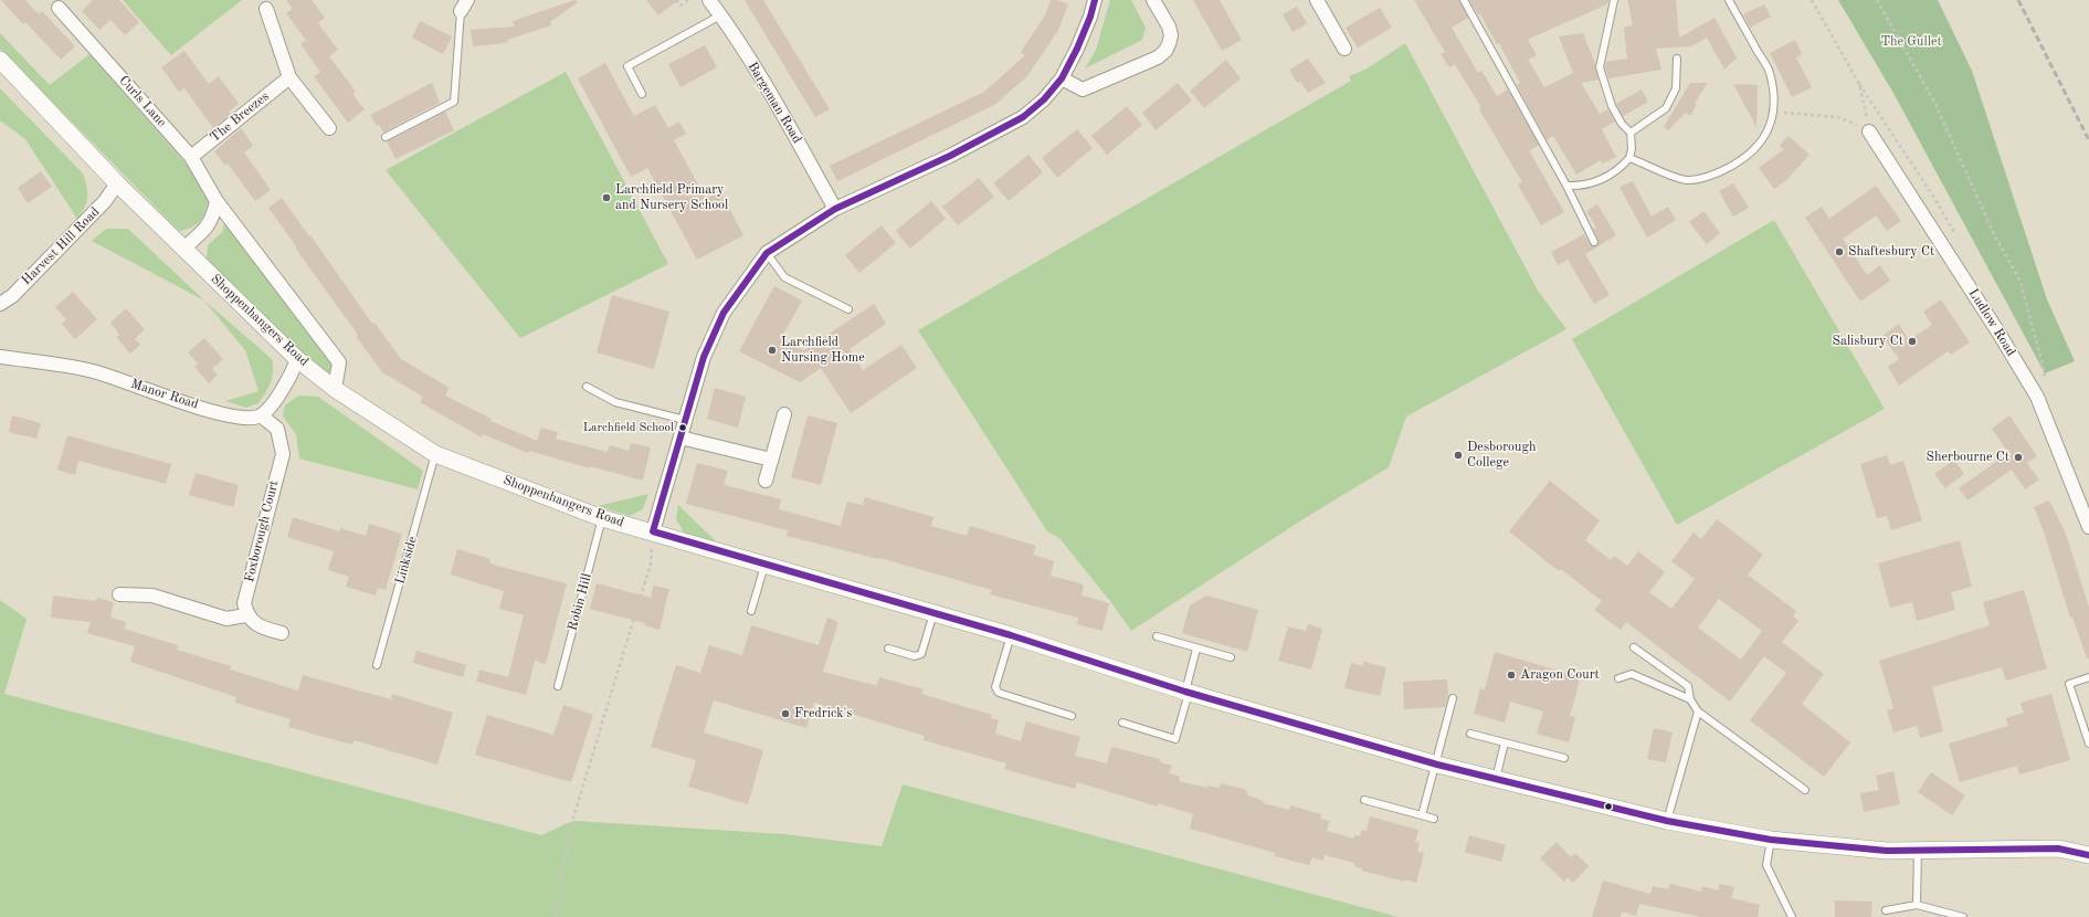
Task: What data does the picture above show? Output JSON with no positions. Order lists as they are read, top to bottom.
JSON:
{
  "streets": {
    "street": [
      "Curls Lane",
      "Bargeman Road",
      "The Breezes",
      "Harvest Hill Road",
      "Shoppenhangers Road",
      "Ludlow Road",
      "Manor Road",
      "Foxborough Court"
    ],
    "lane": ["Linkside", "Robin Hill"]
  },
  "crossings": [
    ["Curls Lane", "The Breezes"],
    ["Curls Lane", "Shoppenhangers Road"],
    ["Harvest Hill Road", "Shoppenhangers Road"],
    ["Shoppenhangers Road", "Linkside"],
    ["Shoppenhangers Road", "Robin Hill"],
    ["Manor Road", "Foxborough Court"]
  ],
  "parks": ["The Gullet"],
  "places": [
    "Larchfield Primary and Nursery School",
    "Shaftesbury Ct",
    "Salisbury Ct",
    "Larchfield Nursing Home",
    "Larchfield School",
    "Desborough College",
    "Sherbourne Ct",
    "Aragon Court",
    "Fredrick's"
  ]
}
